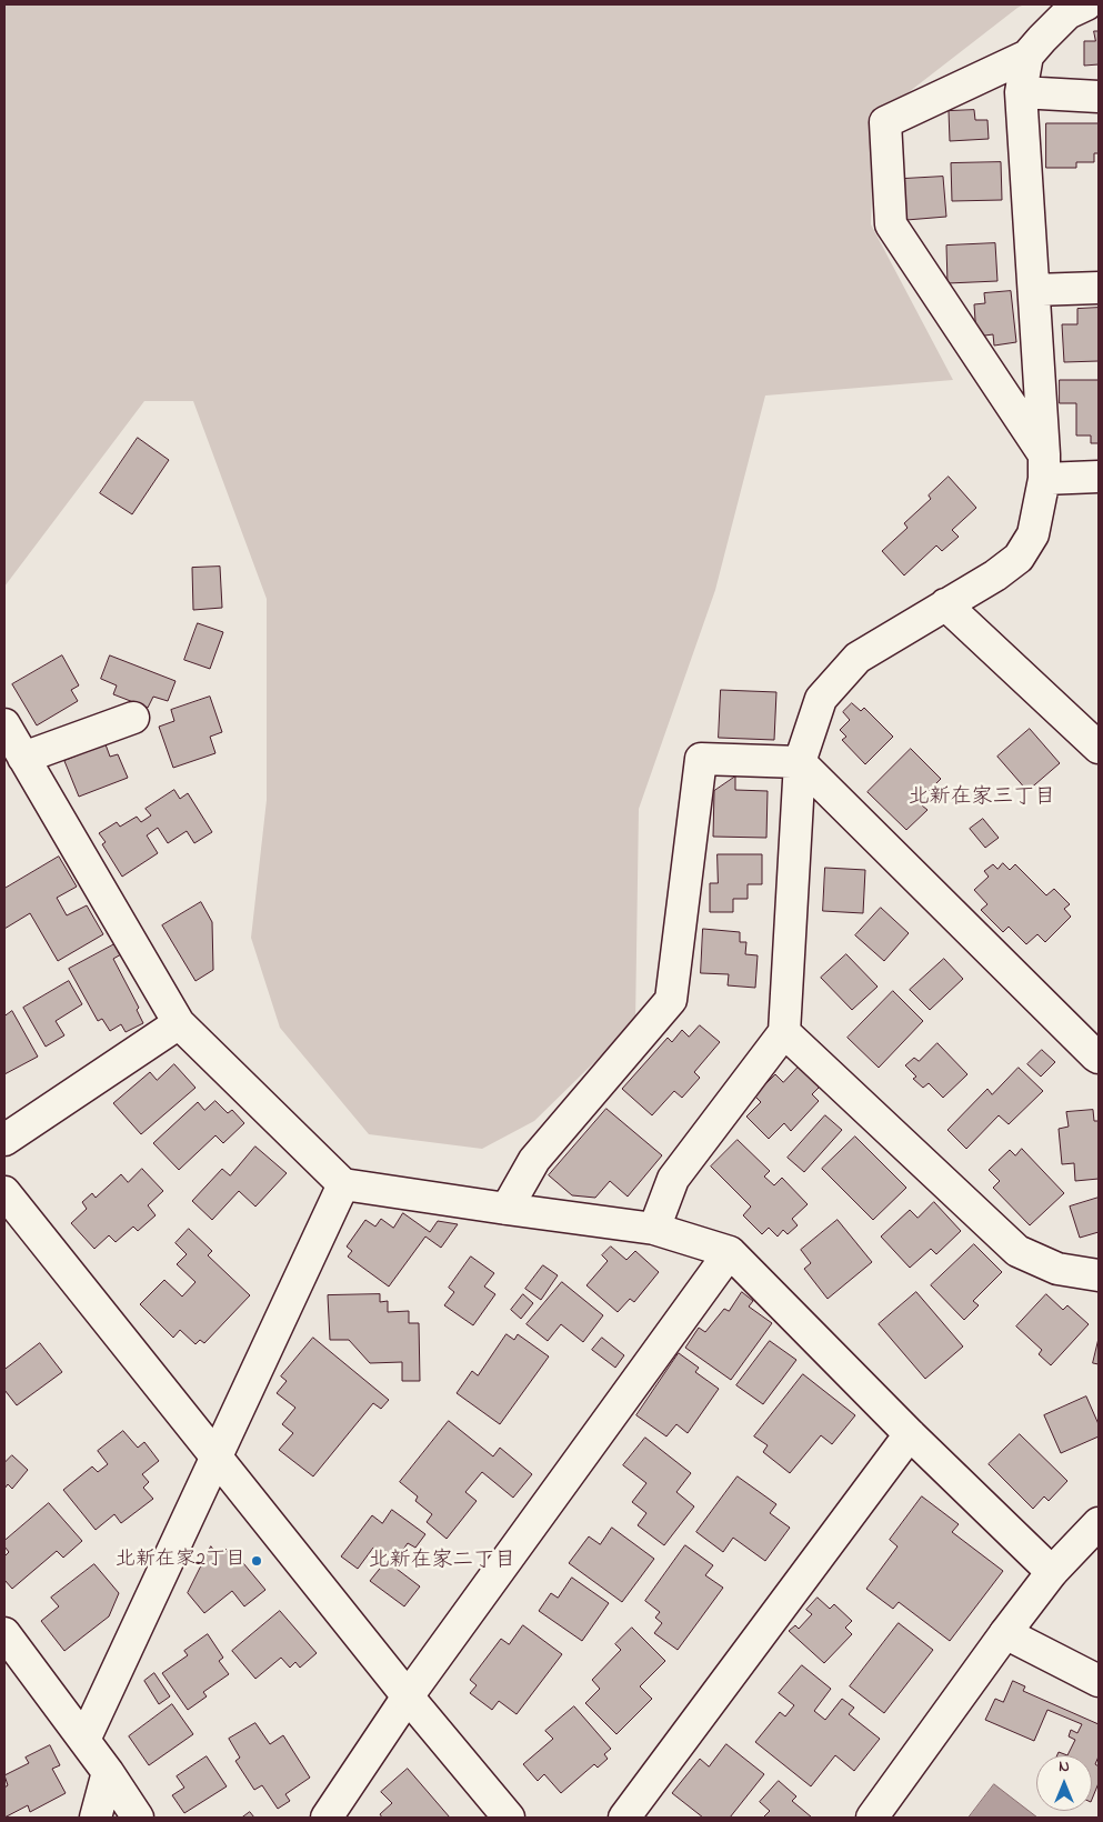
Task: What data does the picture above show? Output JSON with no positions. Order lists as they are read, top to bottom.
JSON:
{
  "districts": ["北新在家三丁目", "北新在家二丁目"],
  "places": ["北新在家2丁目"],
  "north": "top"
}
